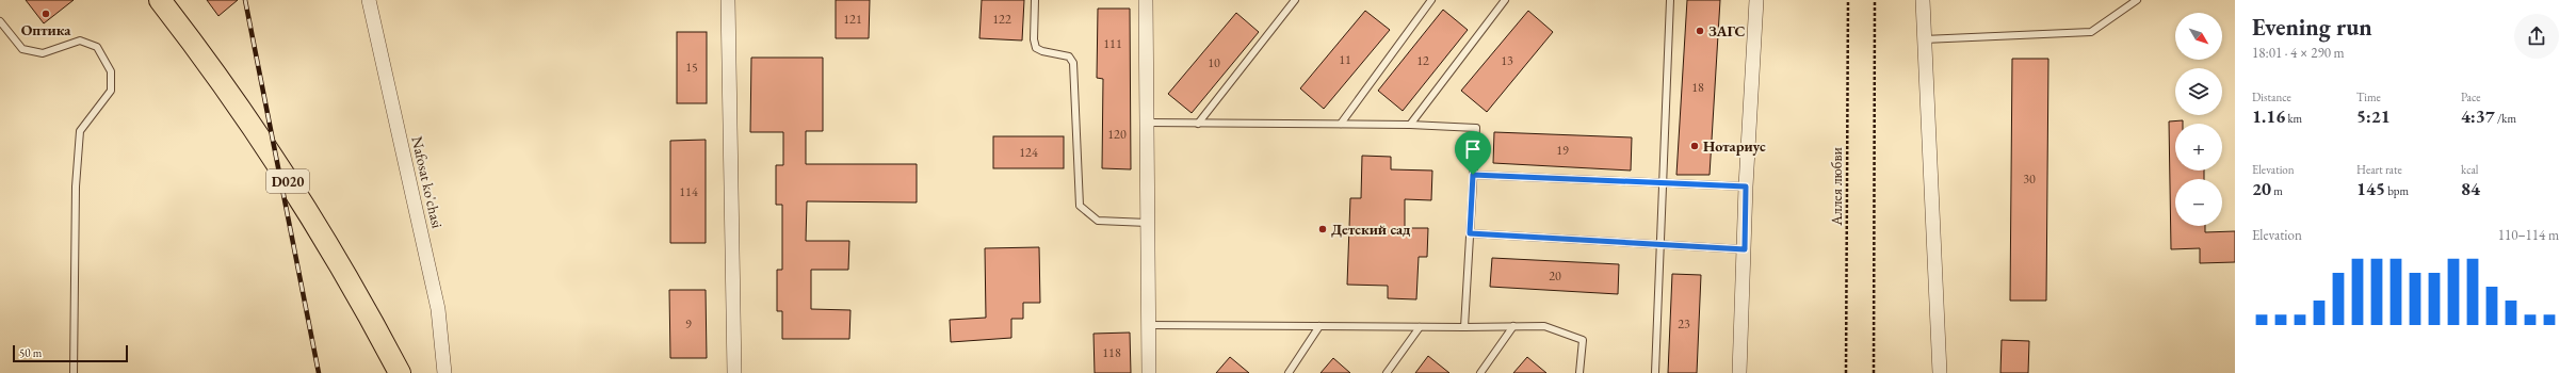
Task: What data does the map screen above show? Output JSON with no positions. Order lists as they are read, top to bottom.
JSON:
{
  "streets": {
    "main road": ["D020"],
    "street": ["Nafosat ko'chasi"],
    "path": ["Аллея любви"]
  },
  "places": [
    "Оптика",
    "ЗАГС",
    "Нотариус",
    "Детский сад"
  ],
  "house_numbers": [
    "121",
    "122",
    "111",
    "11",
    "12",
    "13",
    "10",
    "15",
    "18",
    "120",
    "19",
    "124",
    "30",
    "114",
    "20",
    "9",
    "23",
    "118"
  ],
  "scale_bar": "50 m",
  "north": "bottom right",
  "page": {
    "heading": ["Evening run", "18:01 · 4 × 290 m"],
    "map_buttons": ["+", "−"],
    "stats": [
      ["Distance", "1.16 km"],
      ["Time", "5:21"],
      ["Pace", "4:37 /km"],
      ["Elevation", "20 m"],
      ["Heart rate", "145 bpm"],
      ["kcal", "84"]
    ],
    "chart": ["Elevation", "110–114 m"],
    "scale": "50 m"
  }
}
